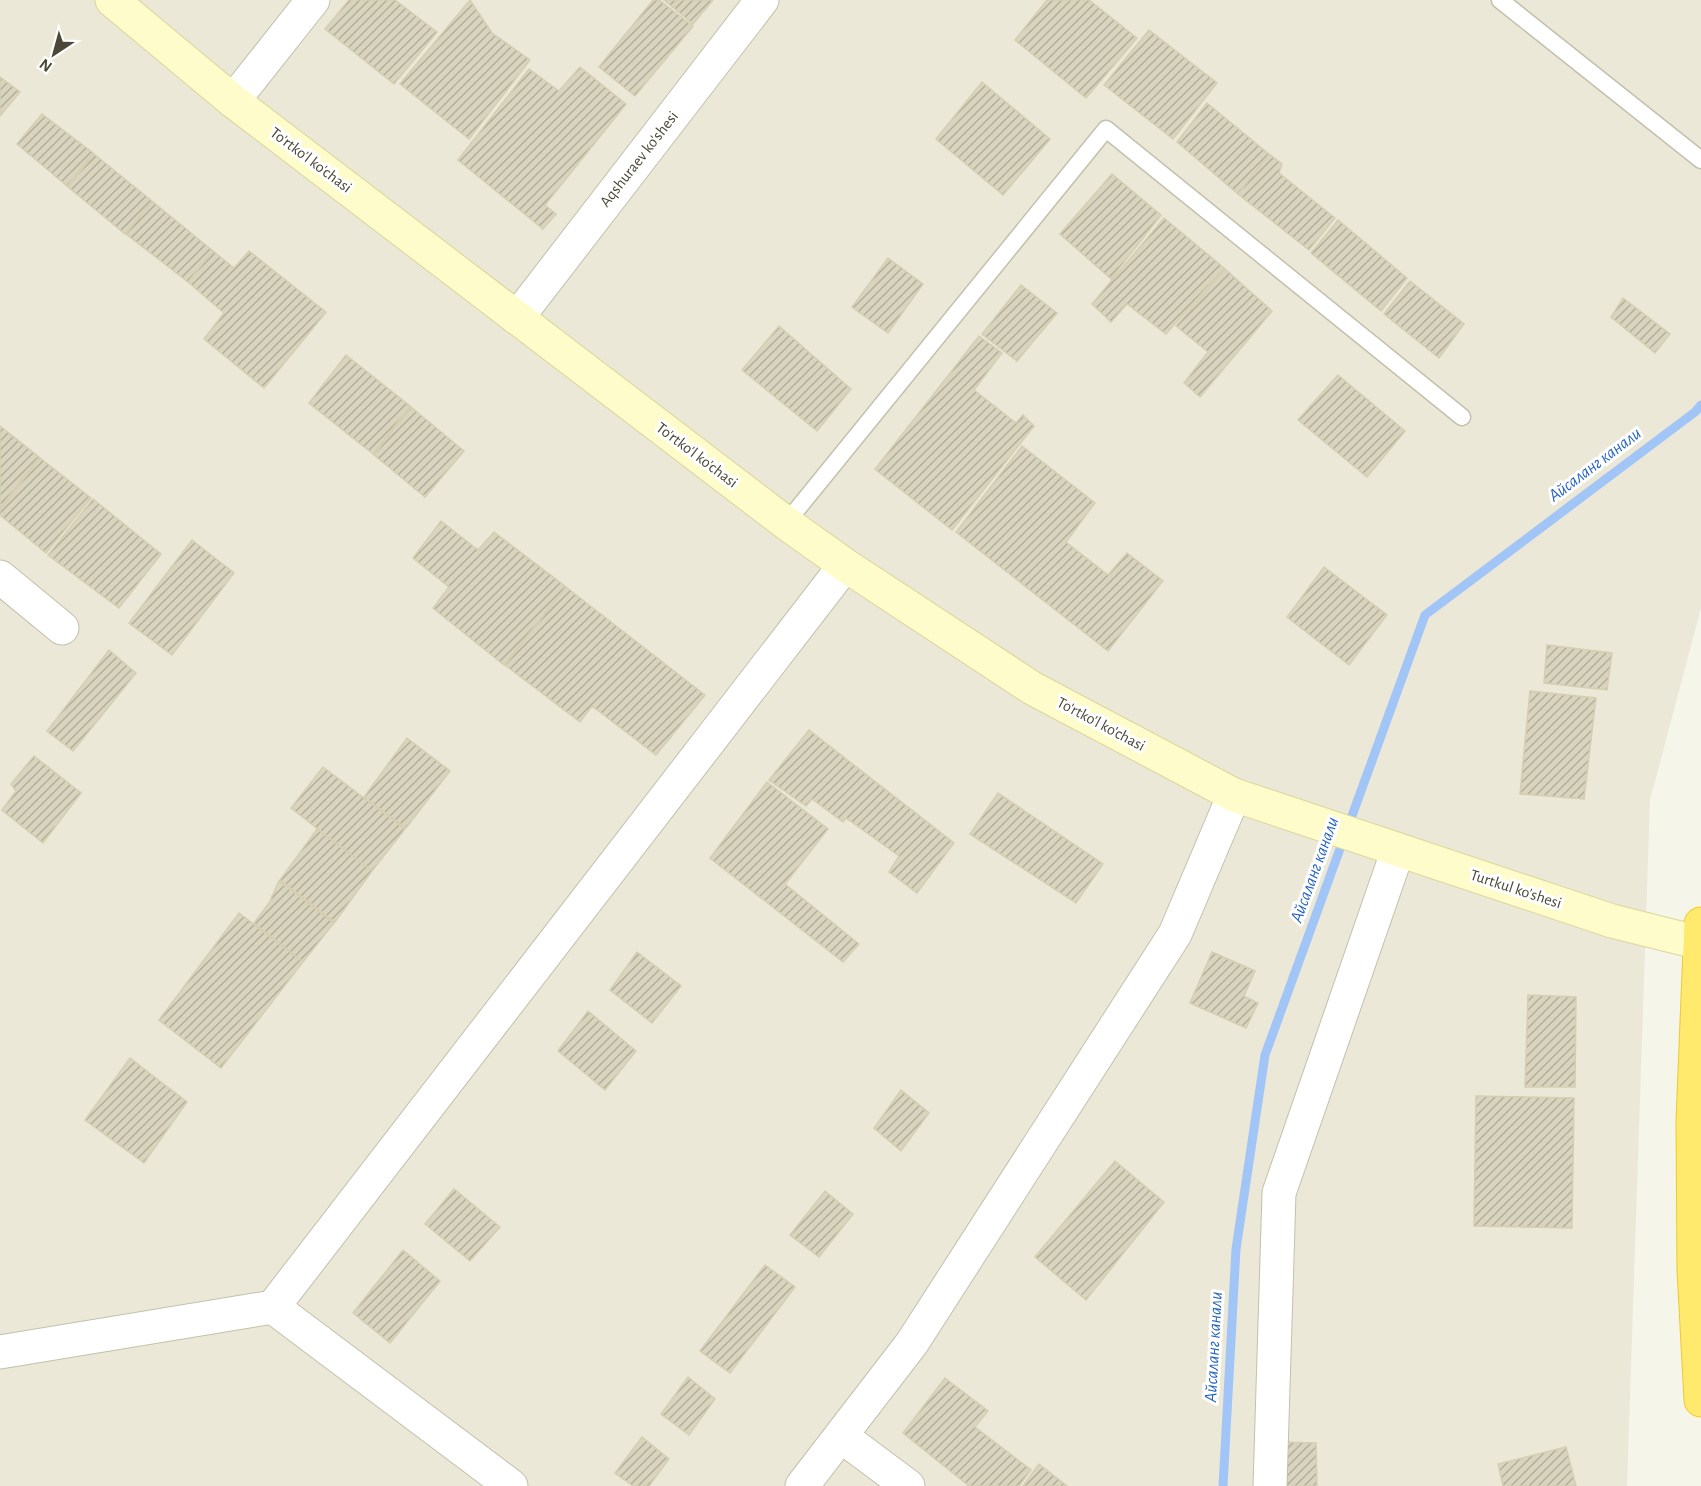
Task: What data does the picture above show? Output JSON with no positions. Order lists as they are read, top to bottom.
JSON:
{
  "streets": {
    "street": ["Aqshuraev ko'shesi", "To'rtko'l ko'chasi", "Turtkul ko'shesi"]
  },
  "crossings": [
    ["Aqshuraev ko'shesi", "To'rtko'l ko'chasi"],
    ["To'rtko'l ko'chasi", "Turtkul ko'shesi"]
  ],
  "water": ["Айсаланг канали"],
  "north": "bottom left"
}
